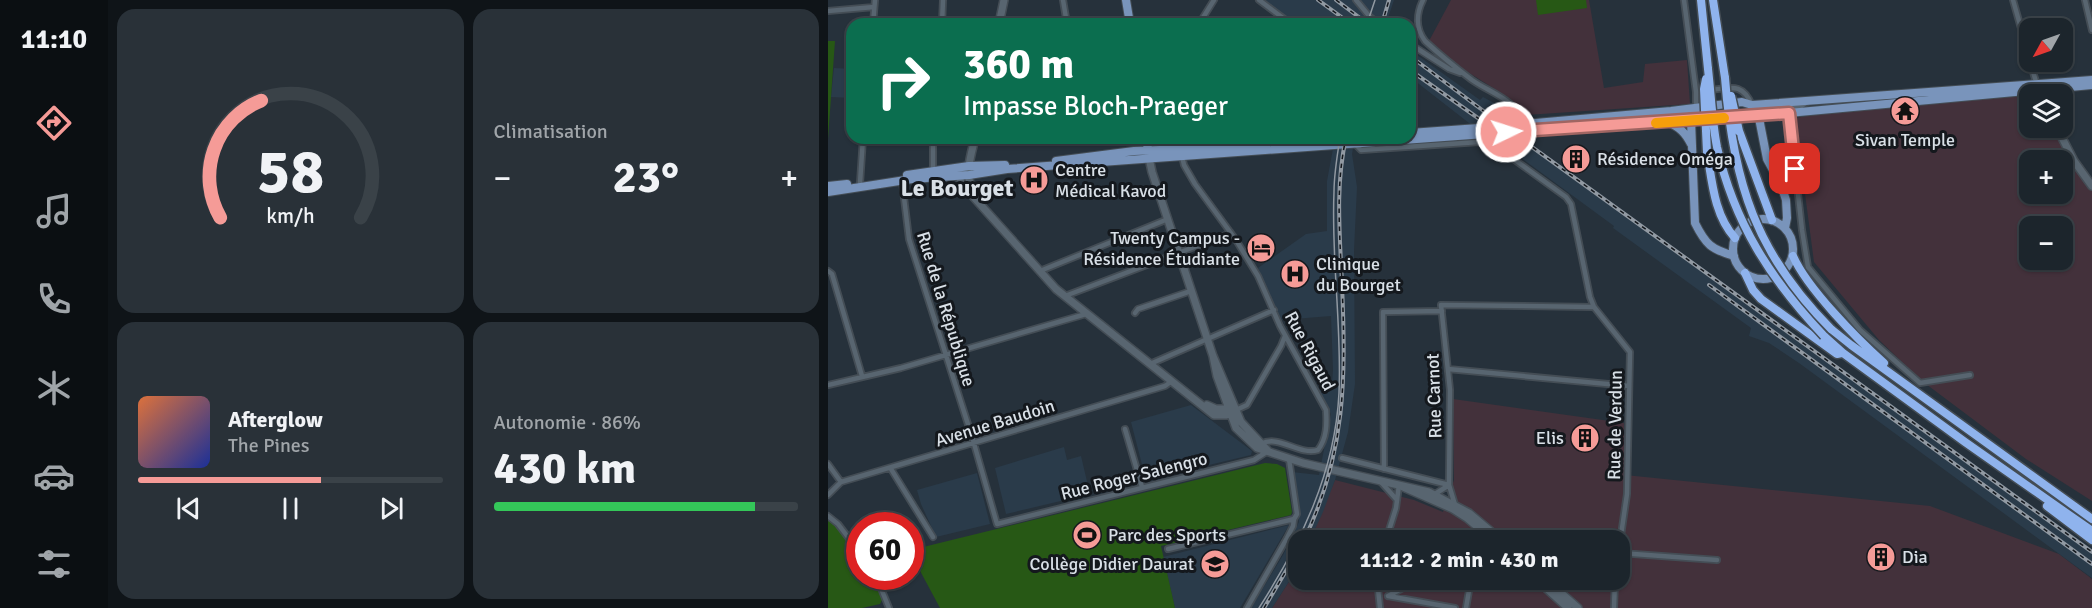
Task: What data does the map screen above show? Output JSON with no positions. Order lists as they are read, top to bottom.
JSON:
{
  "streets": {
    "street": [
      "Rue de la République",
      "Rue Rigaud",
      "Rue Carnot",
      "Avenue Baudoin",
      "Rue de Verdun",
      "Rue Roger Salengro"
    ]
  },
  "crossings": [
    ["Rue de la République", "Avenue Baudoin"],
    ["Rue de la République", "Rue Roger Salengro"],
    ["Rue Carnot", "Rue de Verdun"]
  ],
  "districts": ["Le Bourget"],
  "places": {
    "temple": ["Sivan Temple"],
    "building": ["Résidence Oméga", "Elis", "Dia"],
    "hospital": ["Centre Médical Kavod", "Clinique du Bourget"],
    "hotel": ["Twenty Campus - Résidence Étudiante"],
    "sports": ["Parc des Sports"],
    "school or university": ["Collège Didier Daurat"]
  },
  "north": "bottom left",
  "page": {
    "tabs": "11:10",
    "tile": [
      "Climatisation",
      ["Autonomie · 86%", "430 km"]
    ],
    "map_buttons": ["+", "−"],
    "turn": ["360 m", "Impasse Bloch-Praeger"],
    "heat": ["−", "23°", "+"],
    "song": ["Afterglow", "The Pines"],
    "limit": "60",
    "trip": "11:12 · 2 min · 430 m",
    "gauge": ["58", "km/h"]
  }
}
